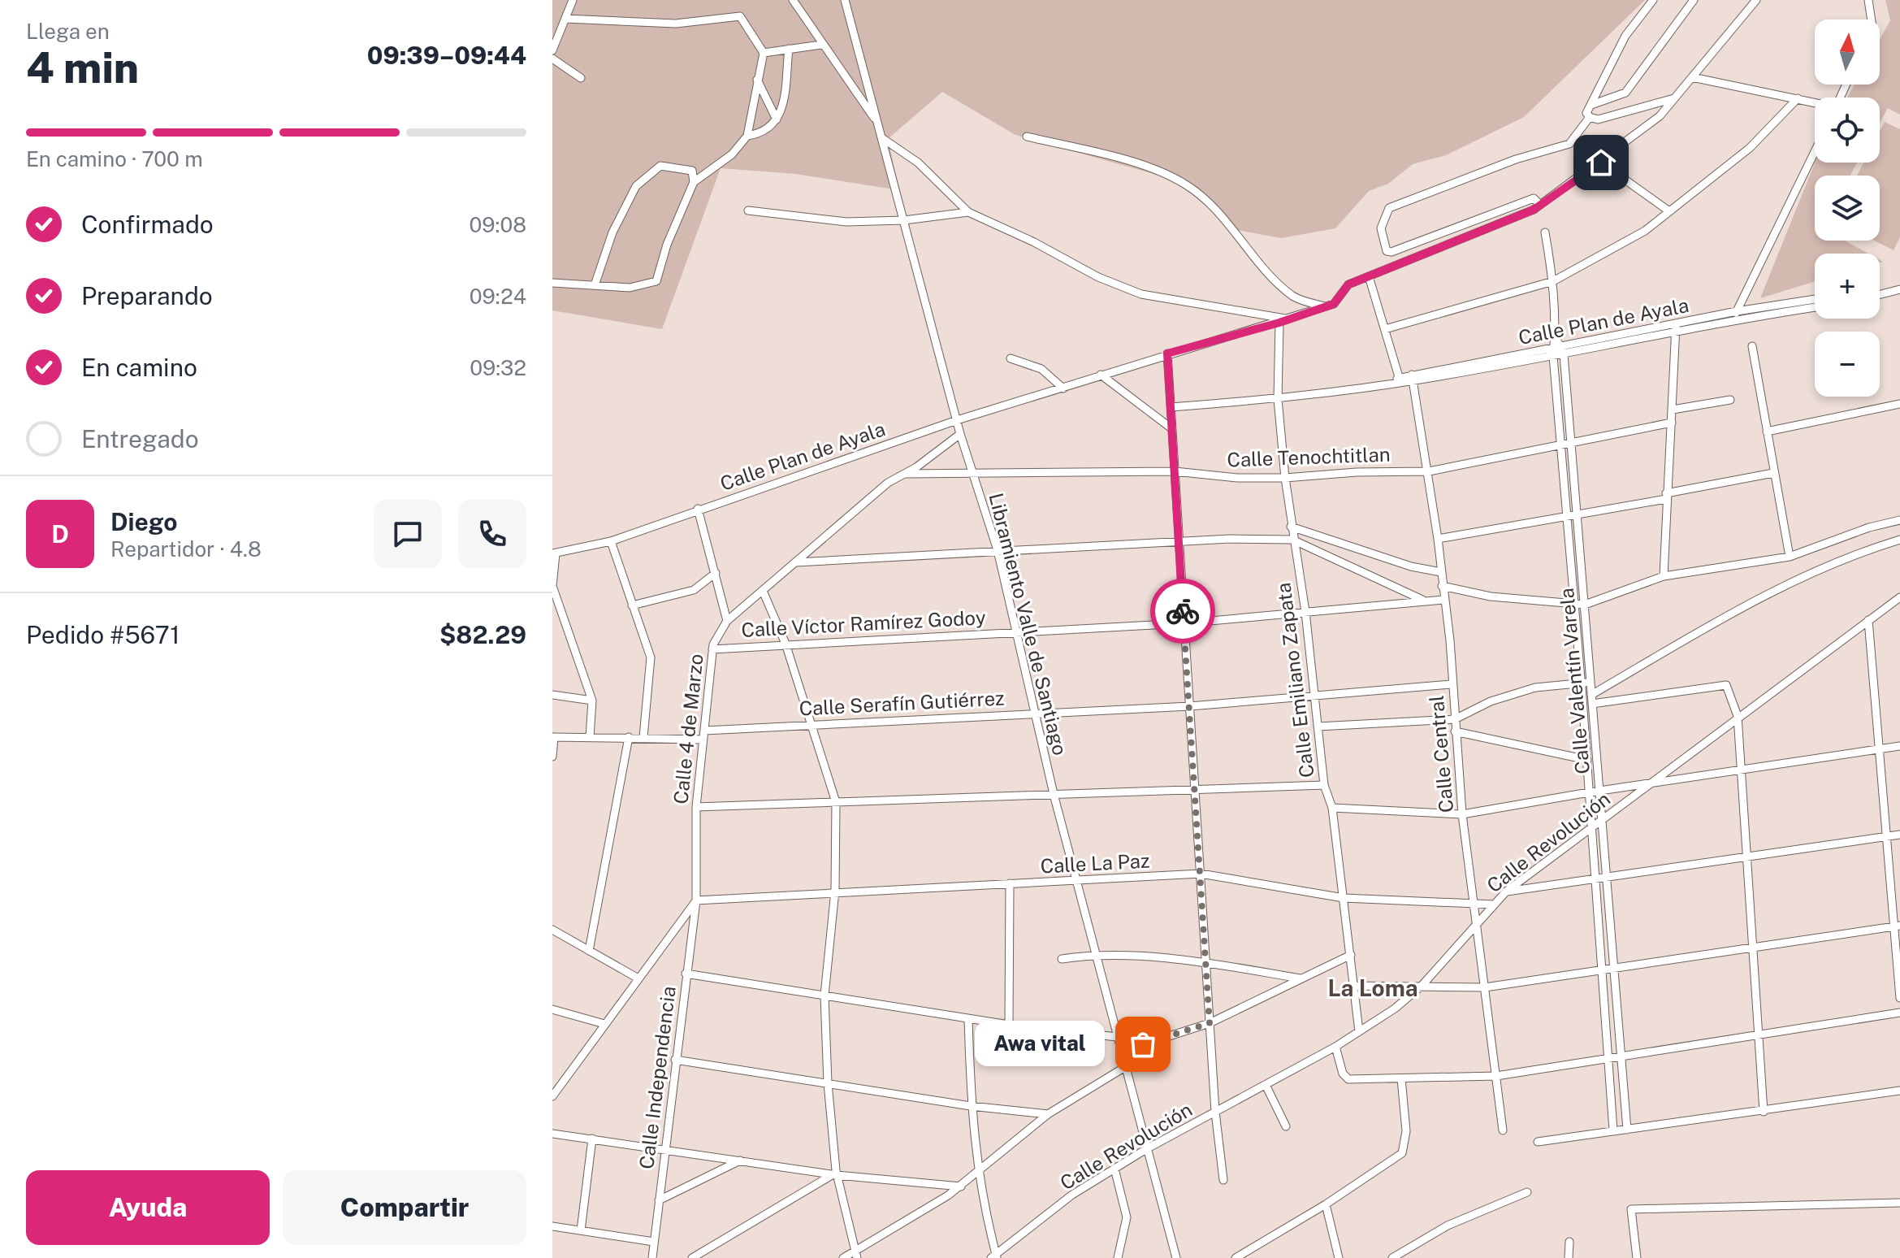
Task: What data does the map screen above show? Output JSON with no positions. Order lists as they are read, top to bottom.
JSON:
{
  "streets": {
    "street": [
      "Calle Plan de Ayala",
      "Calle Tenochtitlan",
      "Calle Víctor Ramírez Godoy",
      "Libramiento Valle de Santiago",
      "Calle Emiliano Zapata",
      "Calle Valentín Varela",
      "Calle Serafín Gutiérrez",
      "Calle 4 de Marzo",
      "Calle Central",
      "Calle Revolución",
      "Calle La Paz",
      "Calle Independencia"
    ]
  },
  "crossings": [
    ["Calle Plan de Ayala", "Libramiento Valle de Santiago"],
    ["Calle Plan de Ayala", "Calle Emiliano Zapata"],
    ["Calle Plan de Ayala", "Calle Valentín Varela"],
    ["Calle Plan de Ayala", "Calle Central"],
    ["Calle Tenochtitlan", "Libramiento Valle de Santiago"],
    ["Calle Tenochtitlan", "Calle Emiliano Zapata"],
    ["Calle Tenochtitlan", "Calle Valentín Varela"],
    ["Calle Tenochtitlan", "Calle 4 de Marzo"],
    ["Calle Tenochtitlan", "Calle Central"],
    ["Calle Víctor Ramírez Godoy", "Libramiento Valle de Santiago"],
    ["Calle Víctor Ramírez Godoy", "Calle Emiliano Zapata"],
    ["Calle Víctor Ramírez Godoy", "Calle 4 de Marzo"],
    ["Calle Víctor Ramírez Godoy", "Calle Central"],
    ["Libramiento Valle de Santiago", "Calle Serafín Gutiérrez"],
    ["Libramiento Valle de Santiago", "Calle 4 de Marzo"],
    ["Libramiento Valle de Santiago", "Calle Revolución"],
    ["Libramiento Valle de Santiago", "Calle La Paz"],
    ["Calle Emiliano Zapata", "Calle Serafín Gutiérrez"],
    ["Calle Emiliano Zapata", "Calle Revolución"],
    ["Calle Emiliano Zapata", "Calle La Paz"],
    ["Calle Valentín Varela", "Calle Revolución"],
    ["Calle Serafín Gutiérrez", "Calle 4 de Marzo"],
    ["Calle Serafín Gutiérrez", "Calle Central"],
    ["Calle 4 de Marzo", "Calle La Paz"],
    ["Calle 4 de Marzo", "Calle Independencia"],
    ["Calle Central", "Calle Revolución"],
    ["Calle Central", "Calle La Paz"],
    ["Calle Revolución", "Calle La Paz"],
    ["Calle La Paz", "Calle Independencia"]
  ],
  "districts": ["La Loma"],
  "places": ["Awa vital"],
  "north": "top",
  "page": {
    "heading": ["4 min", "Llega en", "09:39–09:44"],
    "panel": [
      "Diego",
      "Repartidor · 4.8",
      "Pedido #5671",
      "$82.29"
    ],
    "map_buttons": ["+", "−"],
    "bar": "En camino · 700 m",
    "list": [
      ["Confirmado", "09:08"],
      ["Preparando", "09:24"],
      ["En camino", "09:32"],
      "Entregado"
    ],
    "round": "D",
    "bubble": "Awa vital",
    "buttons": ["Ayuda", "Compartir"]
  }
}
